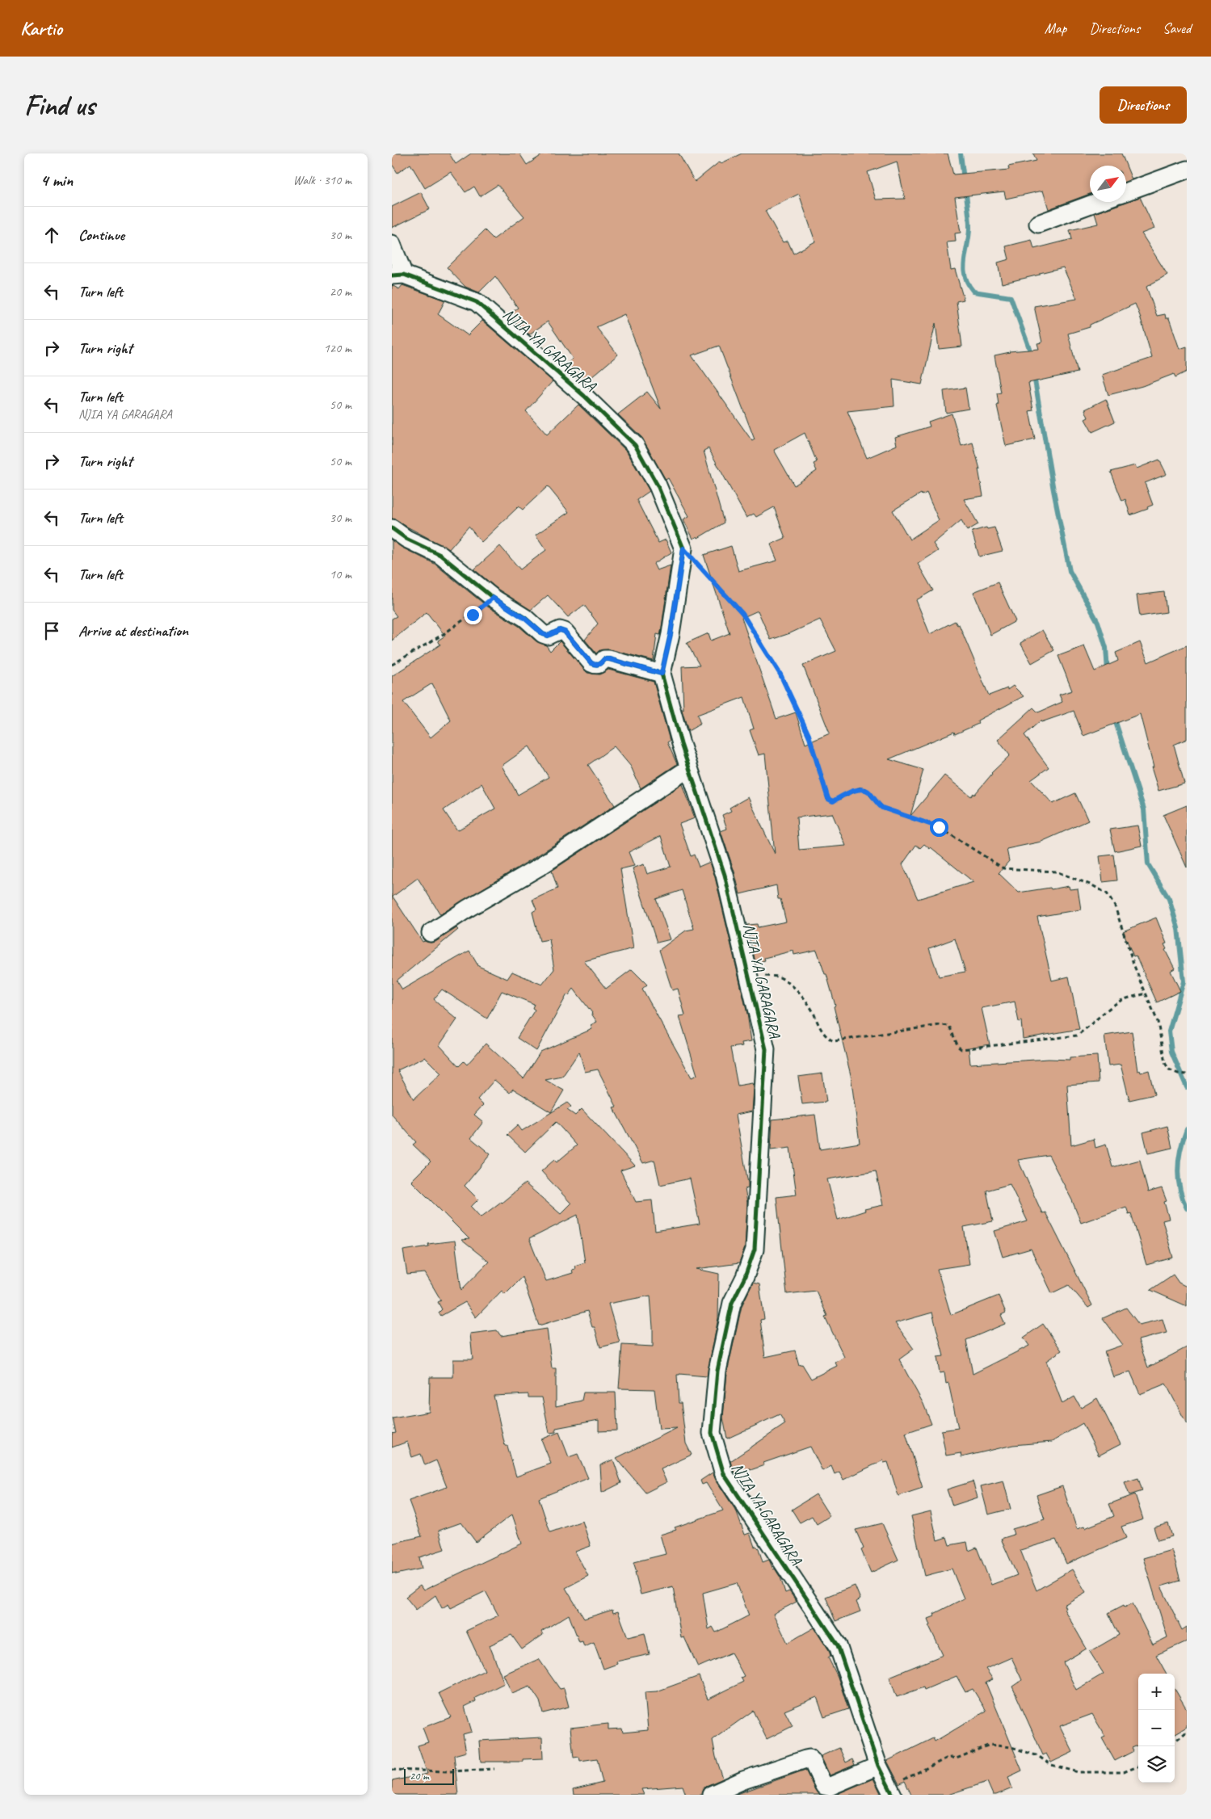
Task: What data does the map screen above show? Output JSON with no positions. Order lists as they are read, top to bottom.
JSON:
{
  "streets": {
    "street": ["NJIA YA GARAGARA"]
  },
  "scale_bar": "20 m",
  "north": "top right",
  "page": {
    "header": "Kartio",
    "nav": ["Map", "Directions", "Saved"],
    "buttons": "Directions",
    "title": "Find us",
    "heading": ["4 min", "Walk · 310 m"],
    "list": [
      ["Continue", "30 m"],
      ["Turn left", "20 m"],
      ["Turn right", "120 m"],
      ["Turn left", "NJIA YA GARAGARA", "50 m"],
      ["Turn right", "50 m"],
      ["Turn left", "30 m"],
      ["Turn left", "10 m"],
      "Arrive at destination"
    ],
    "map_buttons": ["+", "−"],
    "scale": "20 m"
  }
}
